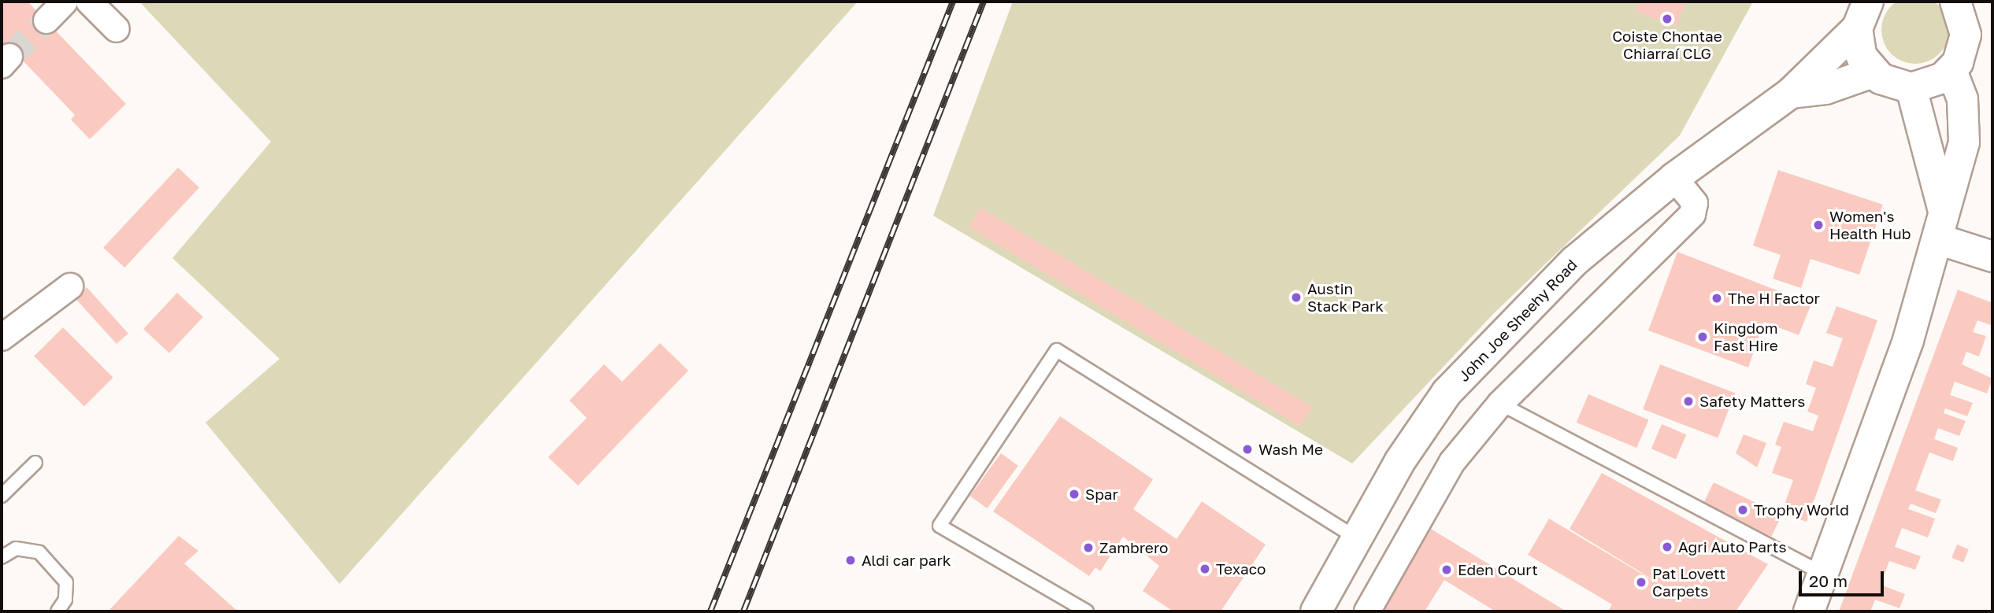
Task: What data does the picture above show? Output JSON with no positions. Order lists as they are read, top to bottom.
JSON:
{
  "streets": {
    "main road": ["John Joe Sheehy Road"]
  },
  "places": [
    "Coiste Chontae Chiarraí CLG",
    "Women's Health Hub",
    "Austin Stack Park",
    "The H Factor",
    "Kingdom Fast Hire",
    "Safety Matters",
    "Wash Me",
    "Spar",
    "Trophy World",
    "Agri Auto Parts",
    "Zambrero",
    "Aldi car park",
    "Texaco",
    "Eden Court",
    "Pat Lovett Carpets"
  ],
  "scale_bar": "20 m"
}
